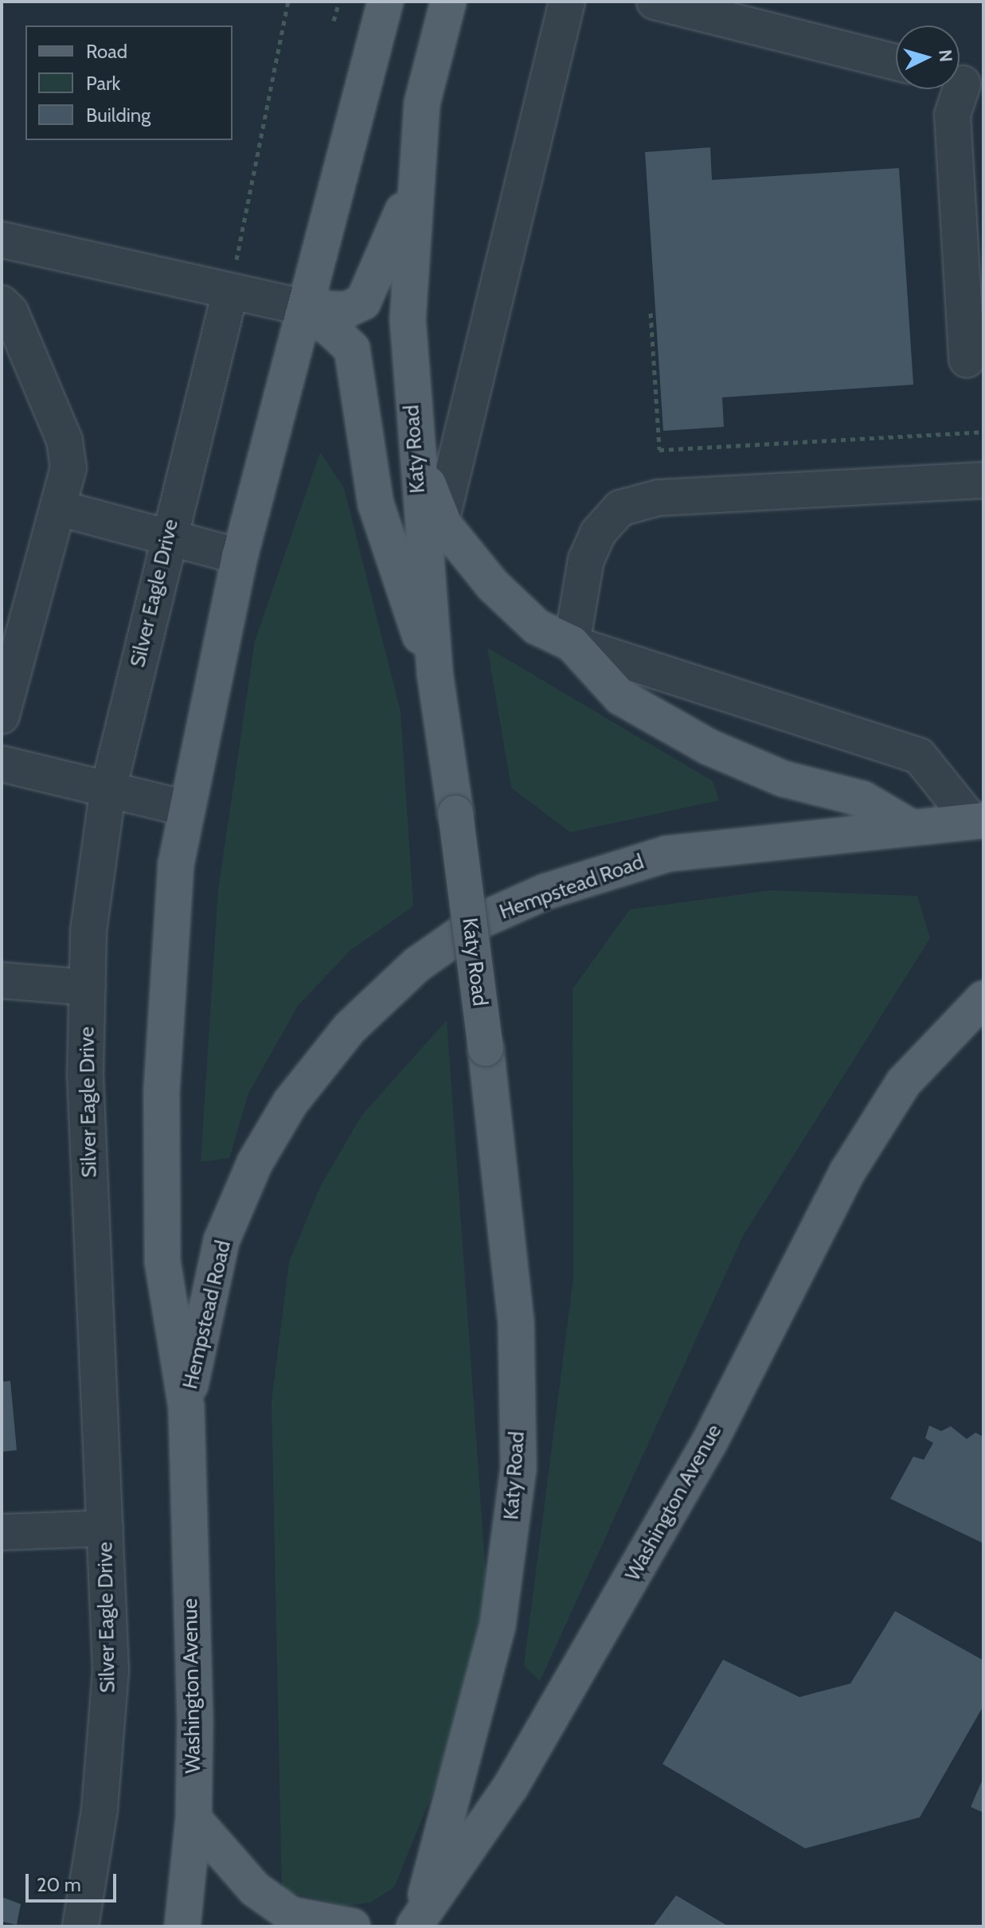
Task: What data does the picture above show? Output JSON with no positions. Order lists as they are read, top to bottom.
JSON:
{
  "streets": {
    "main road": ["Katy Road", "Hempstead Road", "Washington Avenue"],
    "street": ["Silver Eagle Drive"]
  },
  "crossings": [
    ["Katy Road", "Washington Avenue"],
    ["Hempstead Road", "Washington Avenue"]
  ],
  "legend": ["Road", "Park", "Building"],
  "scale_bar": "20 m",
  "north": "right"
}
